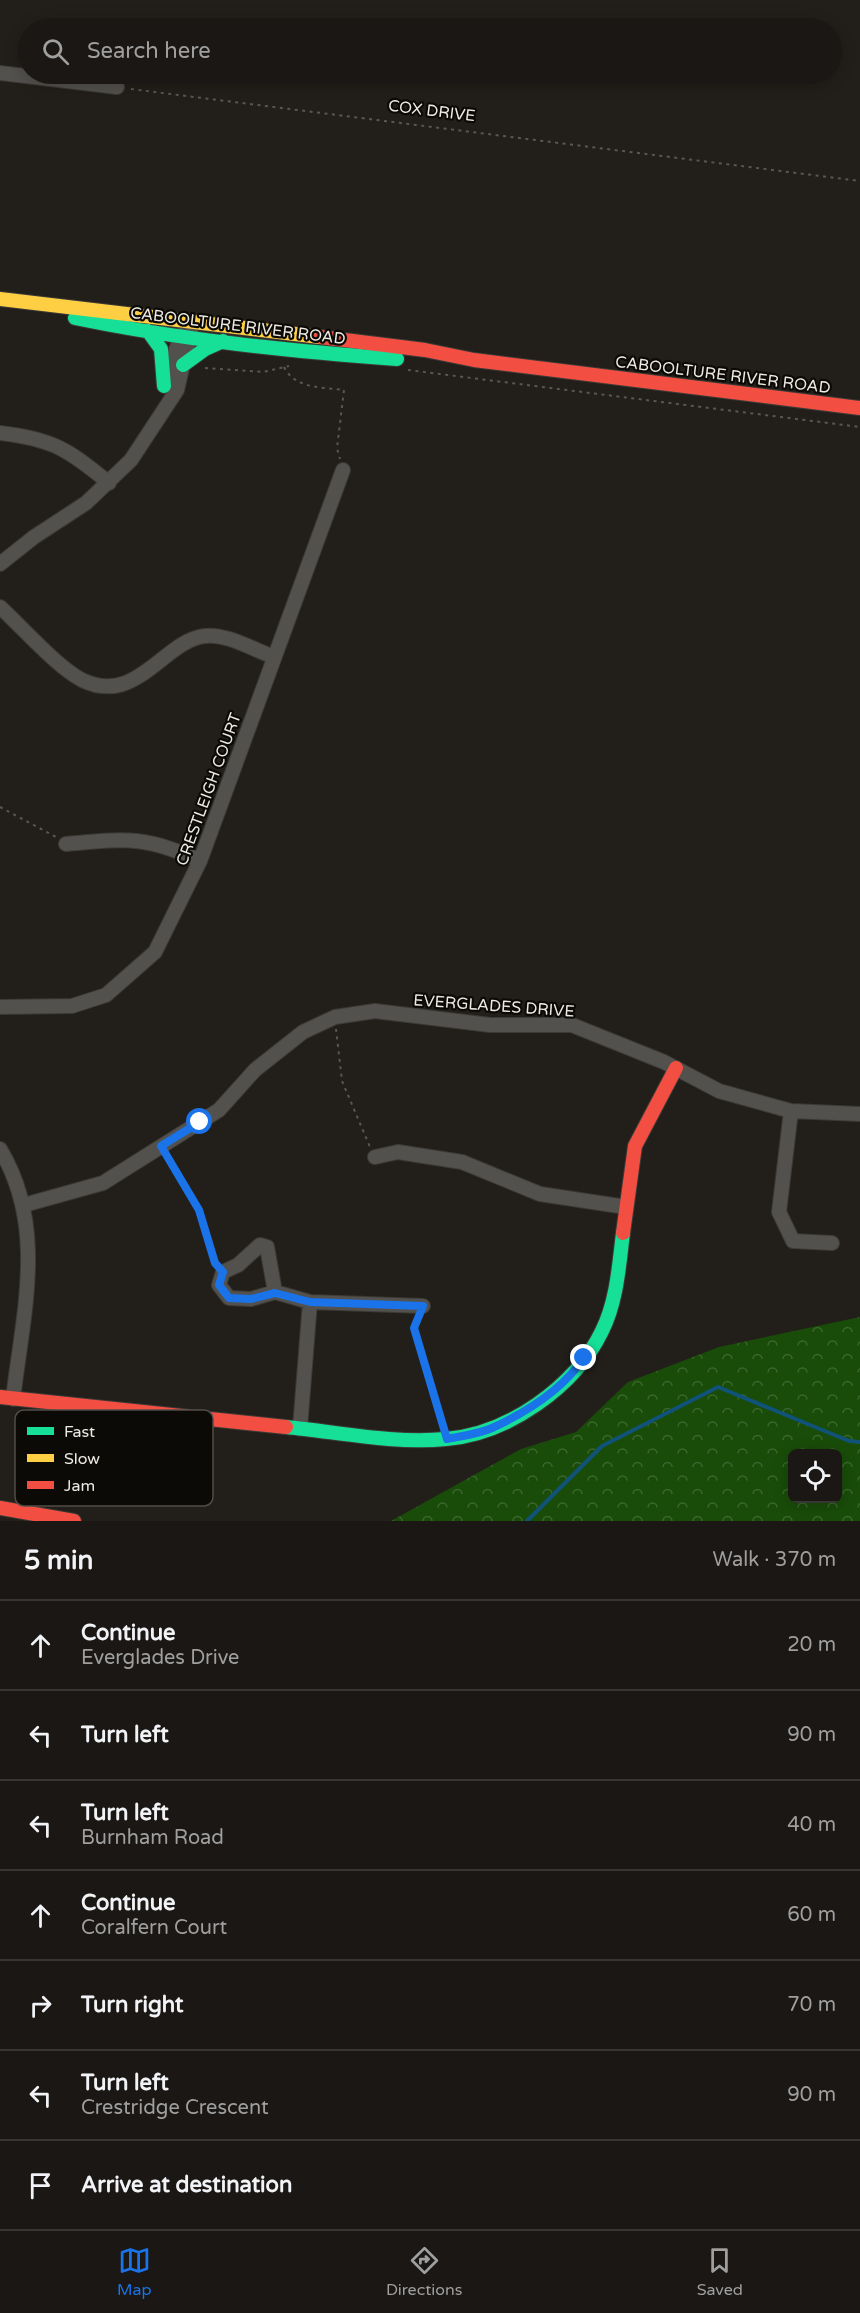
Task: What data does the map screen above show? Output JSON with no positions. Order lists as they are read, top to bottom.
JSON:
{
  "streets": {
    "main road": ["CABOOLTURE RIVER ROAD"],
    "street": ["CRESTLEIGH COURT", "EVERGLADES DRIVE"],
    "path": ["COX DRIVE"]
  },
  "legend": ["Fast", "Slow", "Jam"],
  "page": {
    "search": "Search here",
    "heading": ["5 min", "Walk · 370 m"],
    "list": [
      ["Continue", "Everglades Drive", "20 m"],
      ["Turn left", "90 m"],
      ["Turn left", "Burnham Road", "40 m"],
      ["Continue", "Coralfern Court", "60 m"],
      ["Turn right", "70 m"],
      ["Turn left", "Crestridge Crescent", "90 m"],
      "Arrive at destination"
    ],
    "nav": ["Map", "Directions", "Saved"]
  }
}
